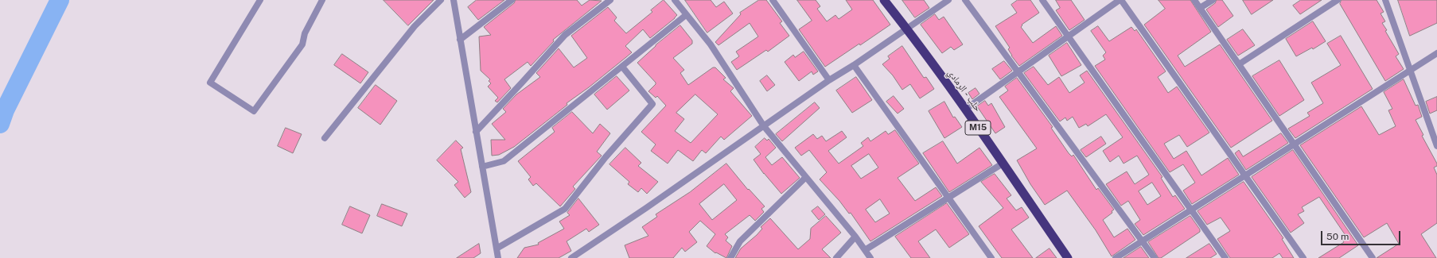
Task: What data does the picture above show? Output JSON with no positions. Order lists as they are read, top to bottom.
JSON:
{
  "streets": {
    "highway": ["حلب - الرمادي", "M15"]
  },
  "scale_bar": "50 m"
}
